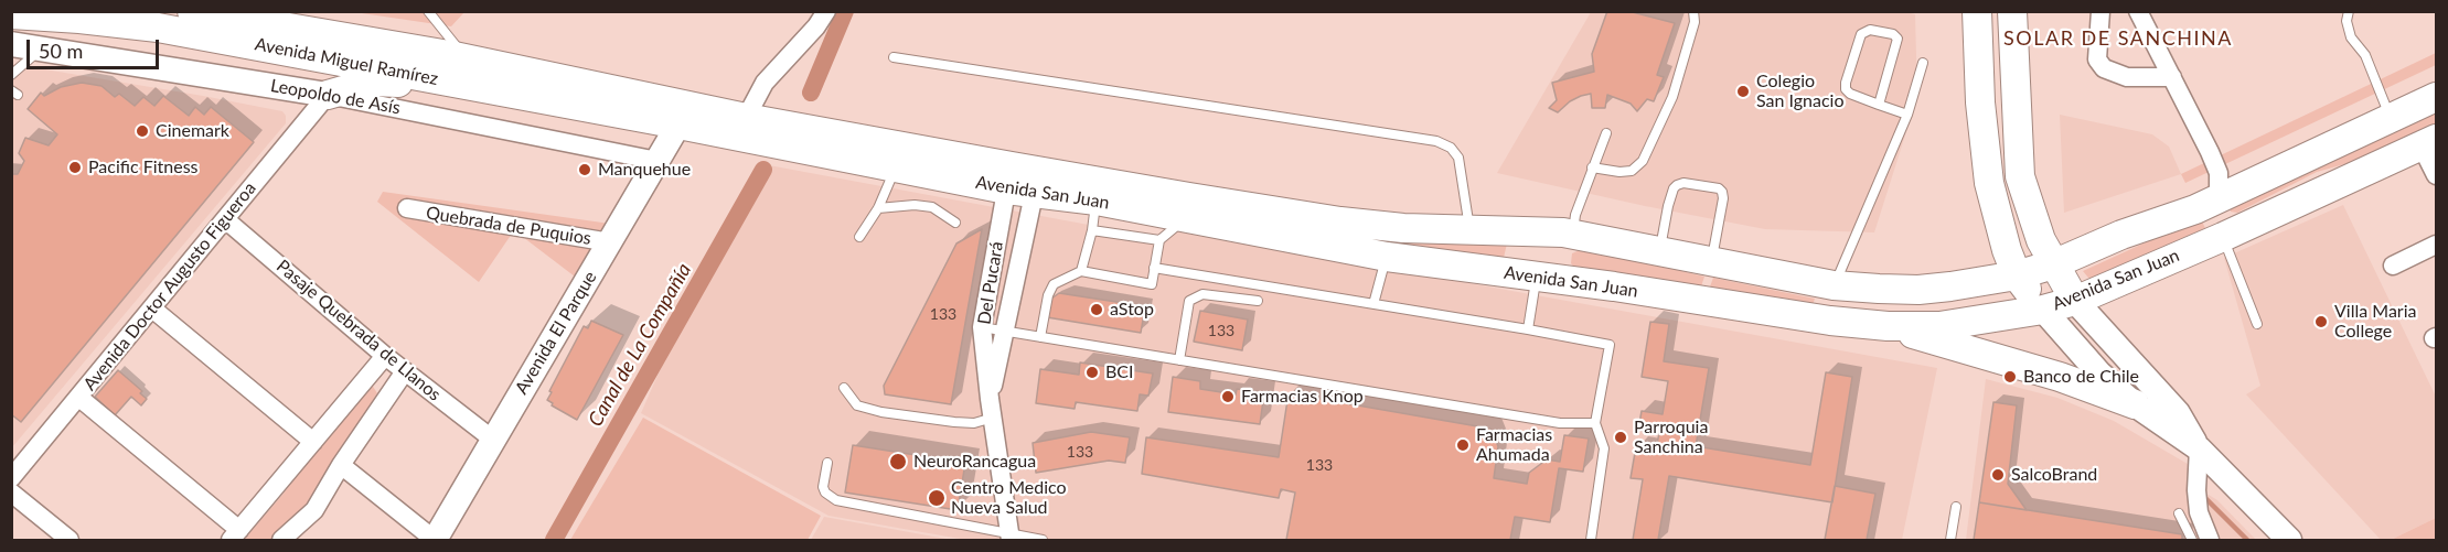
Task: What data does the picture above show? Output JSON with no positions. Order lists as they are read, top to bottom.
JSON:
{
  "streets": {
    "main road": ["Avenida Miguel Ramírez", "Avenida San Juan"],
    "street": [
      "Leopoldo de Asís",
      "Quebrada de Puquios",
      "Del Pucará",
      "Avenida Doctor Augusto Figueroa",
      "Pasaje Quebrada de Llanos",
      "Avenida El Parque"
    ]
  },
  "crossings": [
    ["Avenida Miguel Ramírez", "Avenida San Juan"],
    ["Avenida Miguel Ramírez", "Avenida El Parque"],
    ["Leopoldo de Asís", "Avenida Doctor Augusto Figueroa"],
    ["Leopoldo de Asís", "Avenida El Parque"],
    ["Avenida San Juan", "Del Pucará"],
    ["Avenida San Juan", "Avenida El Parque"],
    ["Quebrada de Puquios", "Avenida El Parque"],
    ["Avenida Doctor Augusto Figueroa", "Pasaje Quebrada de Llanos"],
    ["Pasaje Quebrada de Llanos", "Avenida El Parque"]
  ],
  "districts": ["SOLAR DE SANCHINA"],
  "water": ["Canal de La Compañía"],
  "places": [
    "Colegio San Ignacio",
    "Cinemark",
    "Pacific Fitness",
    "Manquehue",
    "aStop",
    "Villa Maria College",
    "BCI",
    "Banco de Chile",
    "Farmacias Knop",
    "Parroquia Sanchina",
    "Farmacias Ahumada",
    "NeuroRancagua",
    "SalcoBrand",
    "Centro Medico Nueva Salud"
  ],
  "house_numbers": [
    "133",
    "133",
    "133",
    "133"
  ],
  "scale_bar": "50 m"
}
